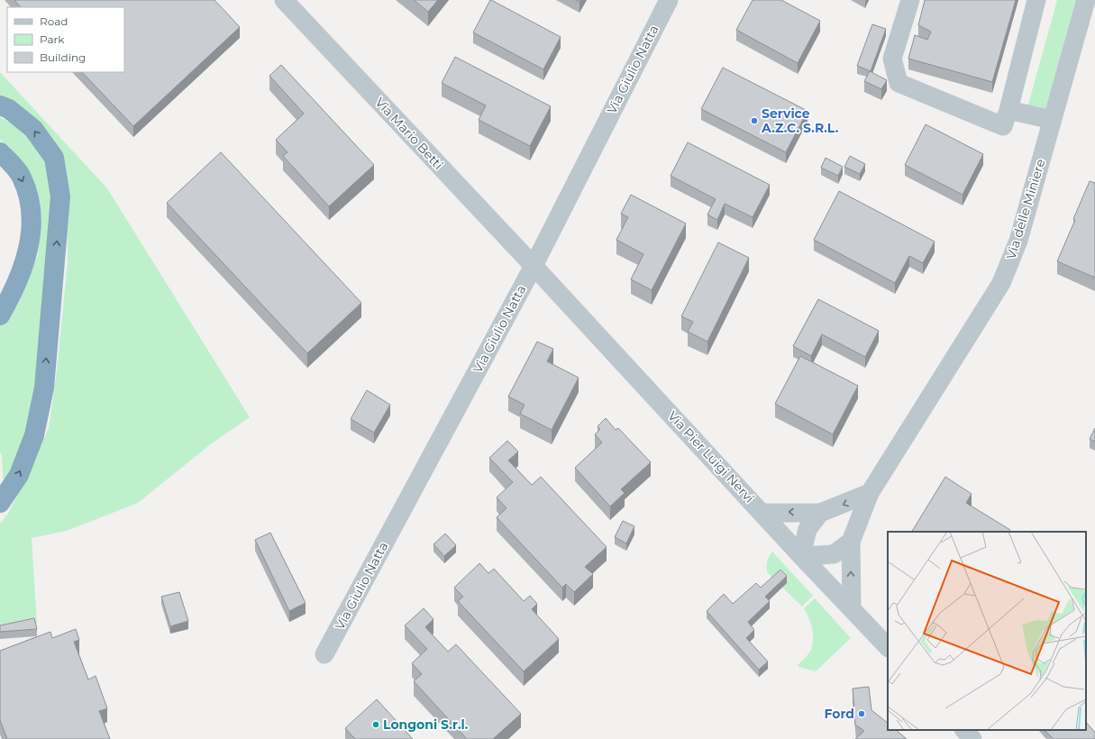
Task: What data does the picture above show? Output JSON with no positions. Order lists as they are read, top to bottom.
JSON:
{
  "streets": {
    "street": [
      "Via Giulio Natta",
      "Via Mario Betti",
      "Via delle Miniere",
      "Via Pier Luigi Nervi"
    ]
  },
  "crossings": [
    ["Via Giulio Natta", "Via Mario Betti"],
    ["Via Giulio Natta", "Via Pier Luigi Nervi"],
    ["Via Mario Betti", "Via Pier Luigi Nervi"],
    ["Via delle Miniere", "Via Pier Luigi Nervi"]
  ],
  "places": ["Service A.Z.C. S.R.L.", "Ford", "Longoni S.r.l."],
  "legend": ["Road", "Park", "Building"]
}
